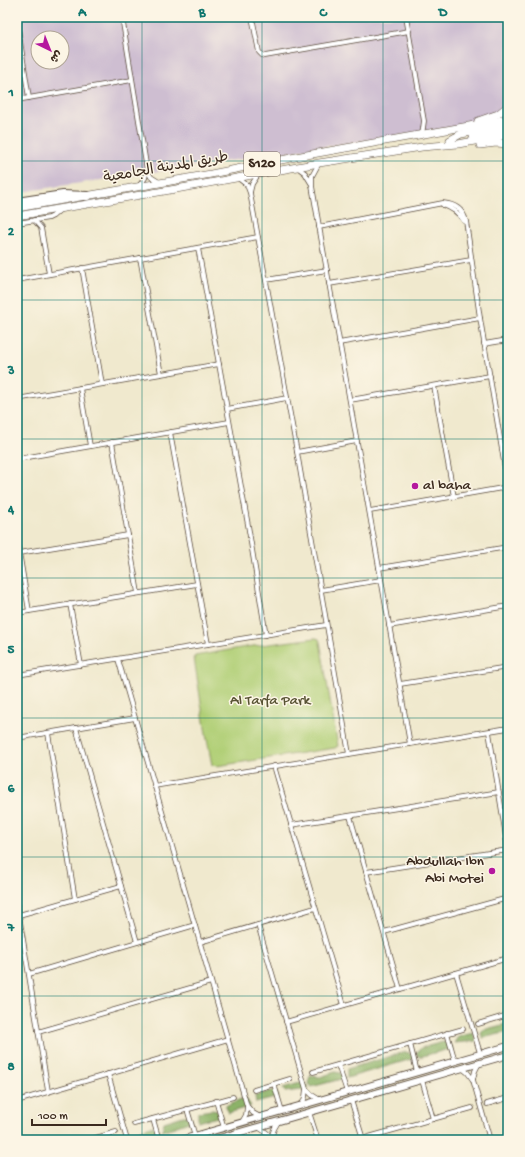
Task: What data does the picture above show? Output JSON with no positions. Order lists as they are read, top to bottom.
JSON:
{
  "streets": {
    "main road": ["S120", "طريق المدينة الجامعية"]
  },
  "parks": ["Al Tarfa Park"],
  "places": ["al baha", "Abdullah Ibn Abi Motei"],
  "scale_bar": "100 m",
  "north": "bottom right",
  "grid": {
    "columns": [
      "A",
      "B",
      "C",
      "D"
    ],
    "rows": [
      "1",
      "2",
      "3",
      "4",
      "5",
      "6",
      "7",
      "8"
    ]
  }
}
